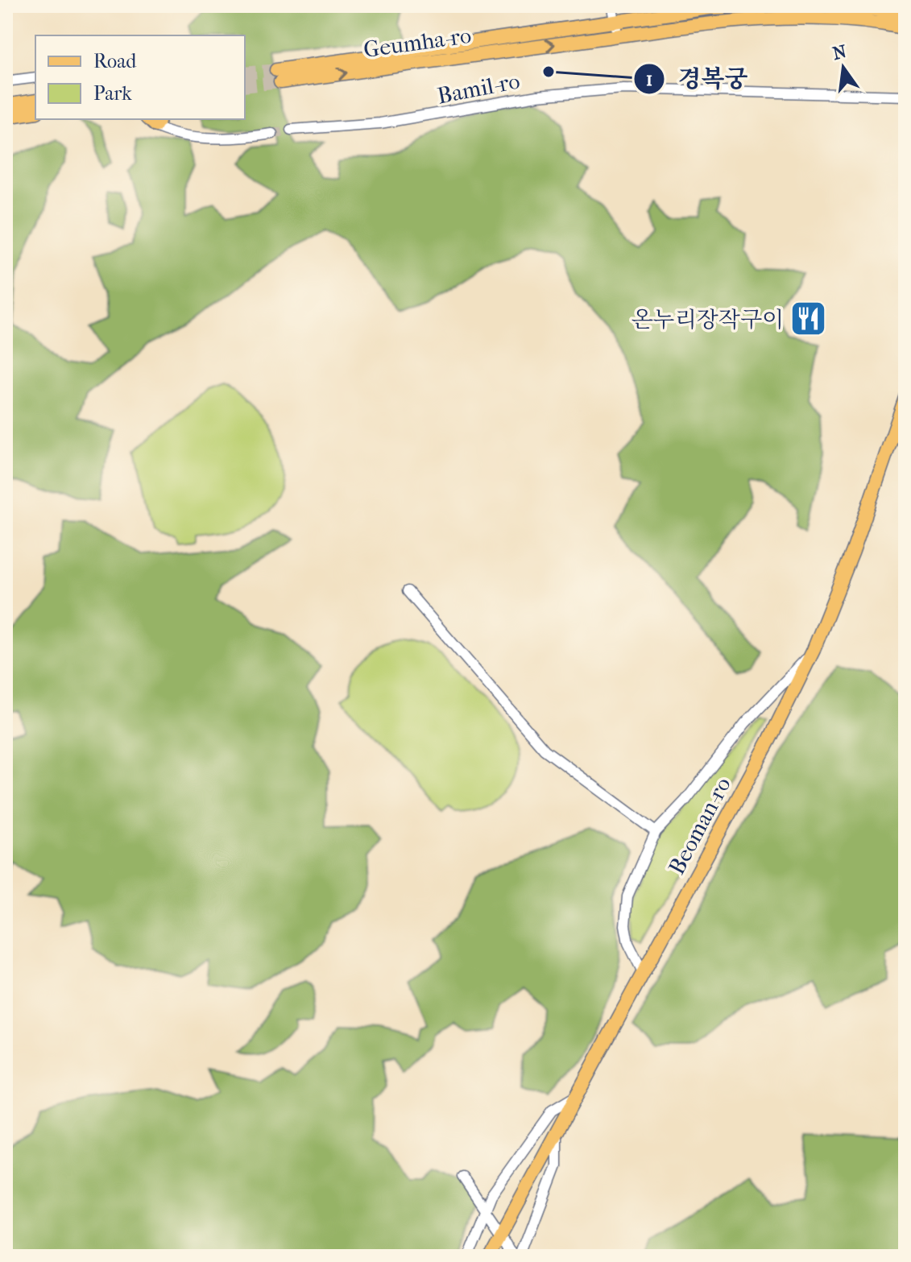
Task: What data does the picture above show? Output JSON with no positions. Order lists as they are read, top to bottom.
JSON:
{
  "streets": {
    "main road": ["Geumha-ro", "Beoman-ro"],
    "street": ["Bamil-ro"]
  },
  "places": {
    "other": ["경복궁"],
    "restaurant": ["온누리장작구이"]
  },
  "legend": ["Road", "Park"],
  "north": "top"
}
